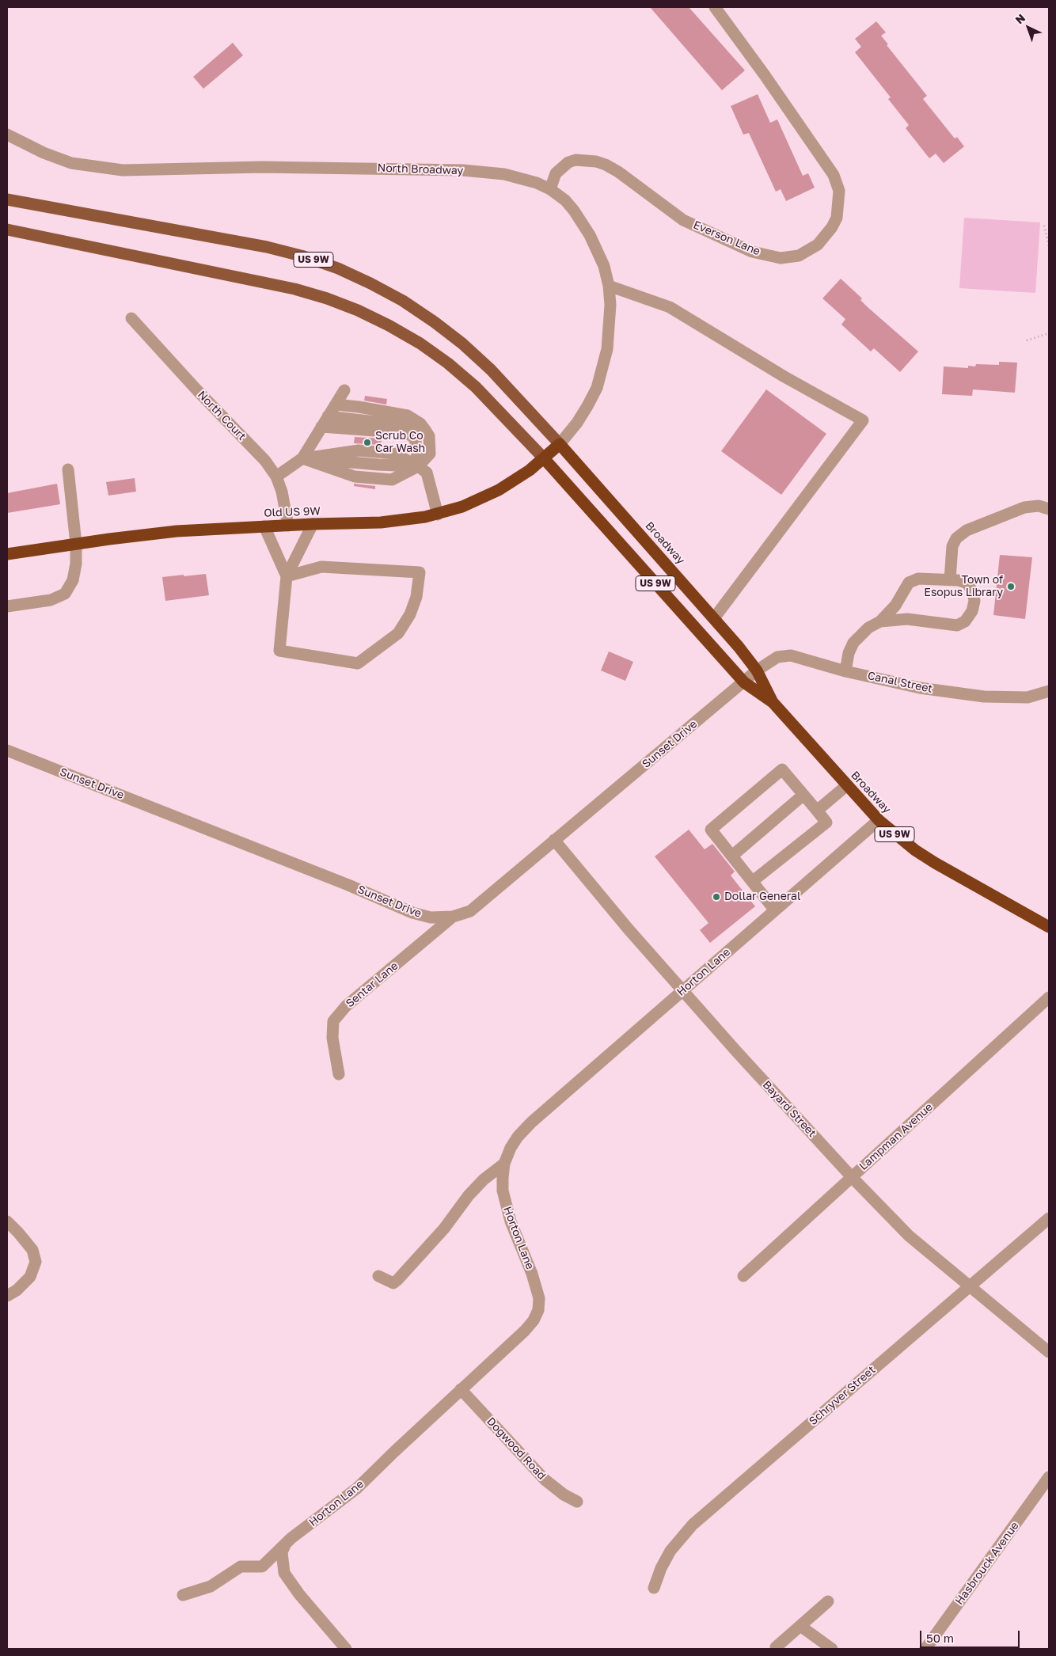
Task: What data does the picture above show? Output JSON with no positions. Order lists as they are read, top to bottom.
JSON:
{
  "streets": {
    "highway": ["US 9W", "Old US 9W", "Broadway"],
    "street": [
      "North Broadway",
      "Everson Lane",
      "North Court",
      "Canal Street",
      "Sunset Drive",
      "Horton Lane",
      "Sentar Lane",
      "Bayard Street",
      "Lampman Avenue",
      "Schryver Street",
      "Dogwood Road",
      "Hasbrouck Avenue"
    ]
  },
  "crossings": [
    ["North Broadway", "Everson Lane"],
    ["North Broadway", "US 9W"],
    ["North Broadway", "Old US 9W"],
    ["North Broadway", "Broadway"],
    ["US 9W", "Old US 9W"],
    ["US 9W", "Broadway"],
    ["North Court", "Old US 9W"],
    ["Old US 9W", "Broadway"],
    ["Broadway", "Canal Street"],
    ["Broadway", "Sunset Drive"],
    ["Broadway", "Horton Lane"],
    ["Canal Street", "Sunset Drive"],
    ["Sunset Drive", "Sentar Lane"],
    ["Sunset Drive", "Bayard Street"],
    ["Horton Lane", "Bayard Street"],
    ["Horton Lane", "Dogwood Road"],
    ["Bayard Street", "Lampman Avenue"],
    ["Bayard Street", "Schryver Street"]
  ],
  "places": ["Scrub Co Car Wash", "Town of Esopus Library", "Dollar General"],
  "scale_bar": "50 m",
  "north": "top left"
}
